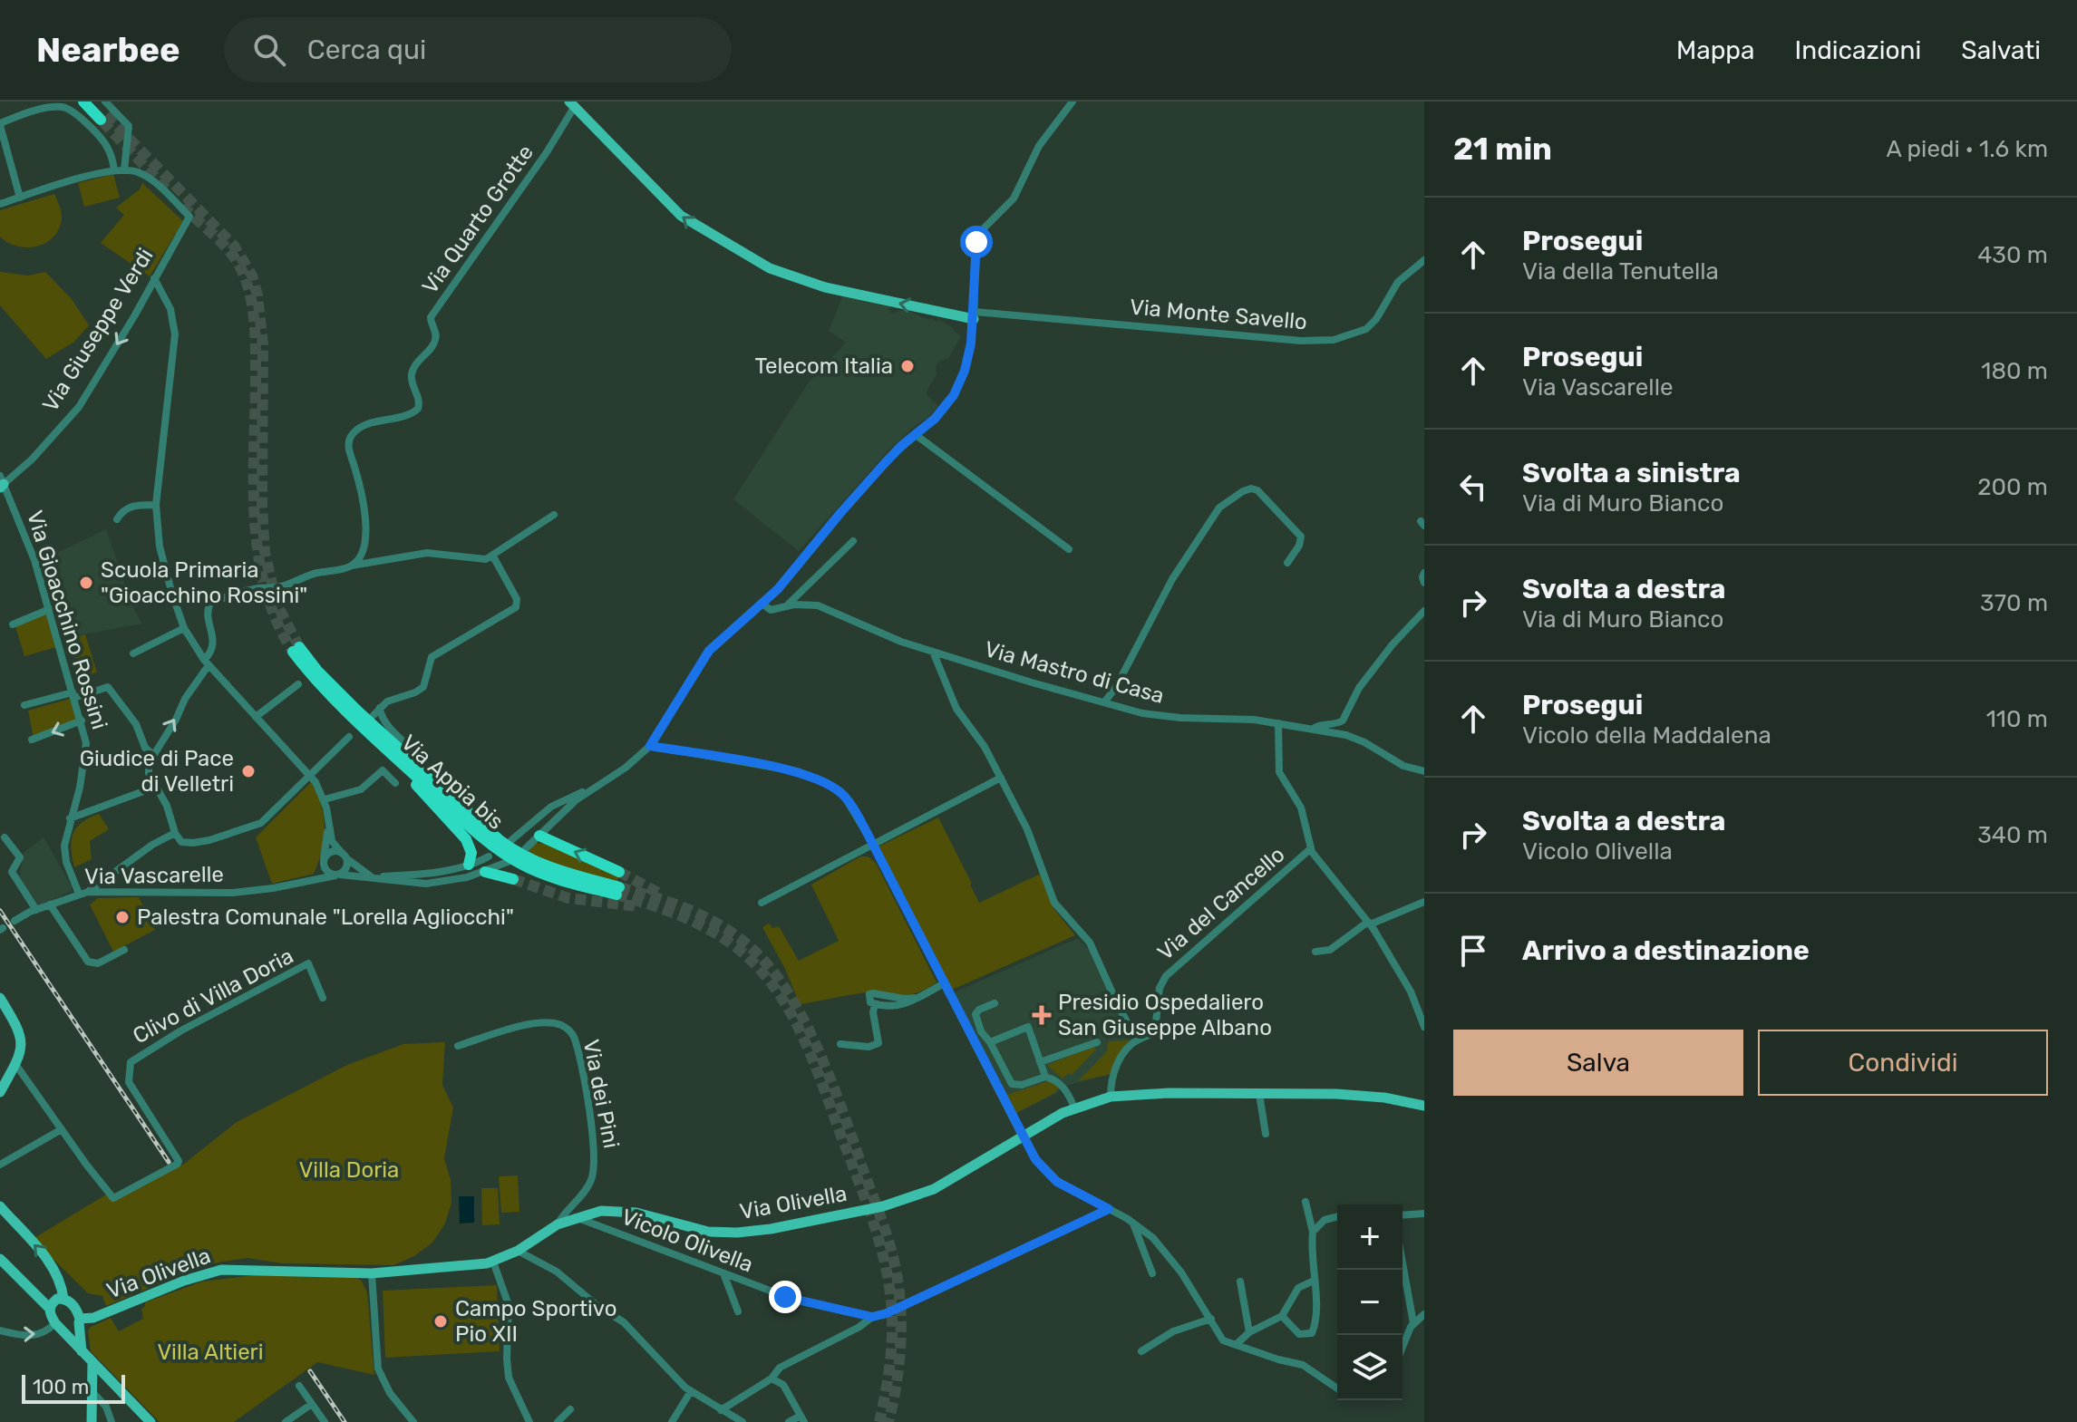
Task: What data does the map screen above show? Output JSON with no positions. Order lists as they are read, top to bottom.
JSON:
{
  "streets": {
    "highway": ["Via Appia bis"],
    "main road": ["Via Olivella"],
    "street": [
      "Via Quarto Grotte",
      "Via Monte Savello",
      "Via Giuseppe Verdi",
      "Via Gioacchino Rossini",
      "Via Mastro di Casa",
      "Via Vascarelle",
      "Via del Cancello",
      "Clivo di Villa Doria",
      "Via dei Pini",
      "Vicolo Olivella"
    ]
  },
  "crossings": [
    ["Via Giuseppe Verdi", "Via Gioacchino Rossini"],
    ["Via Gioacchino Rossini", "Via Vascarelle"],
    ["Via Mastro di Casa", "Via del Cancello"],
    ["Via del Cancello", "Via Olivella"],
    ["Via dei Pini", "Via Olivella"],
    ["Via Olivella", "Vicolo Olivella"]
  ],
  "one_way": ["Via Giuseppe Verdi"],
  "parks": ["Villa Doria", "Villa Altieri"],
  "places": {
    "other": [
      "Telecom Italia",
      "Scuola Primaria \"Gioacchino Rossini\"",
      "Giudice di Pace di Velletri",
      "Palestra Comunale \"Lorella Agliocchi\"",
      "Campo Sportivo Pio XII"
    ],
    "health": ["Presidio Ospedaliero San Giuseppe Albano"]
  },
  "scale_bar": "100 m",
  "page": {
    "header": "Nearbee",
    "search": "Cerca qui",
    "nav": ["Mappa", "Indicazioni", "Salvati"],
    "heading": ["21 min", "A piedi · 1.6 km"],
    "list": [
      ["Prosegui", "Via della Tenutella", "430 m"],
      ["Prosegui", "Via Vascarelle", "180 m"],
      ["Svolta a sinistra", "Via di Muro Bianco", "200 m"],
      ["Svolta a destra", "Via di Muro Bianco", "370 m"],
      ["Prosegui", "Vicolo della Maddalena", "110 m"],
      ["Svolta a destra", "Vicolo Olivella", "340 m"],
      "Arrivo a destinazione"
    ],
    "buttons": ["Salva", "Condividi"],
    "map_buttons": ["+", "−"],
    "scale": "100 m"
  }
}
